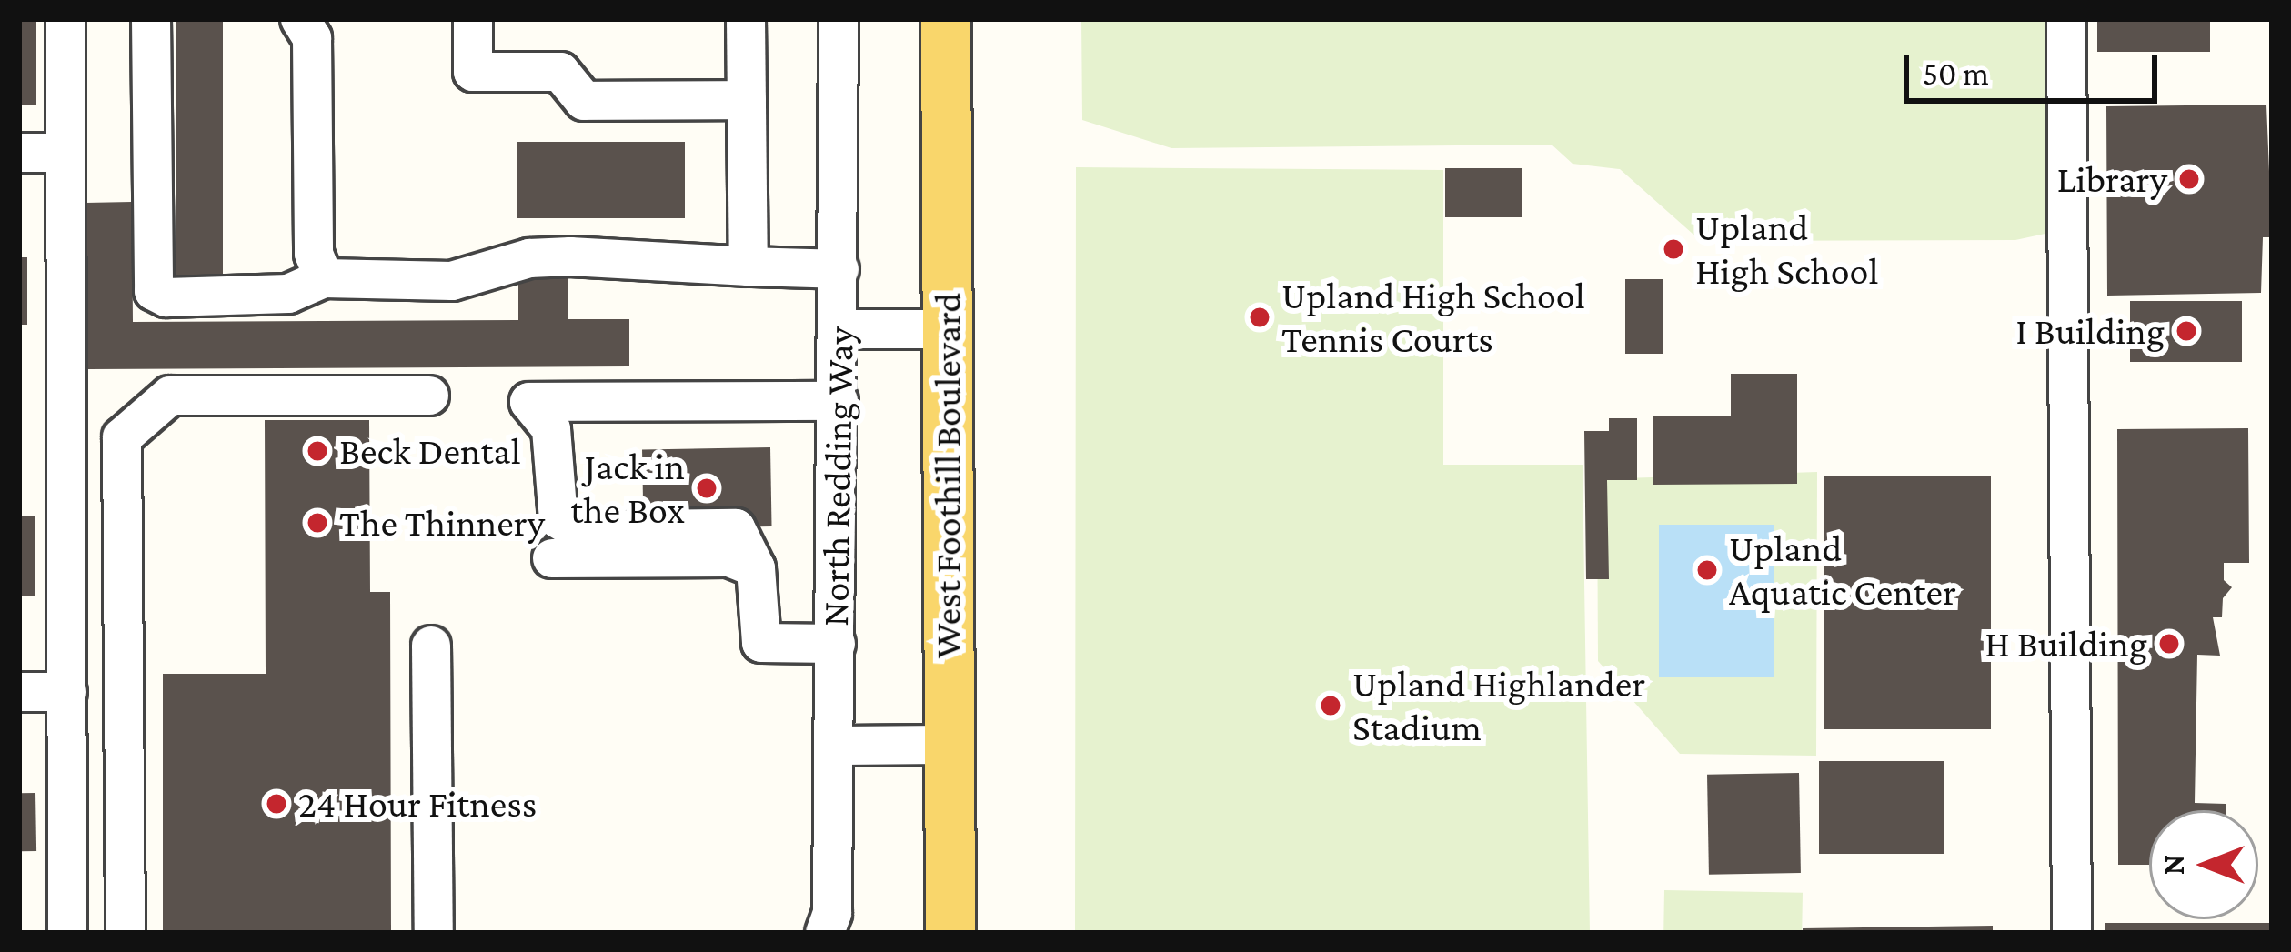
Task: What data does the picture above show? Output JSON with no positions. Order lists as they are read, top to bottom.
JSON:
{
  "streets": {
    "main road": ["West Foothill Boulevard"],
    "lane": ["North Redding Way"]
  },
  "places": [
    "Library",
    "Upland High School",
    "Upland High School Tennis Courts",
    "I Building",
    "Beck Dental",
    "Jack in the Box",
    "The Thinnery",
    "Upland Aquatic Center",
    "H Building",
    "Upland Highlander Stadium",
    "24 Hour Fitness"
  ],
  "scale_bar": "50 m",
  "north": "left"
}
